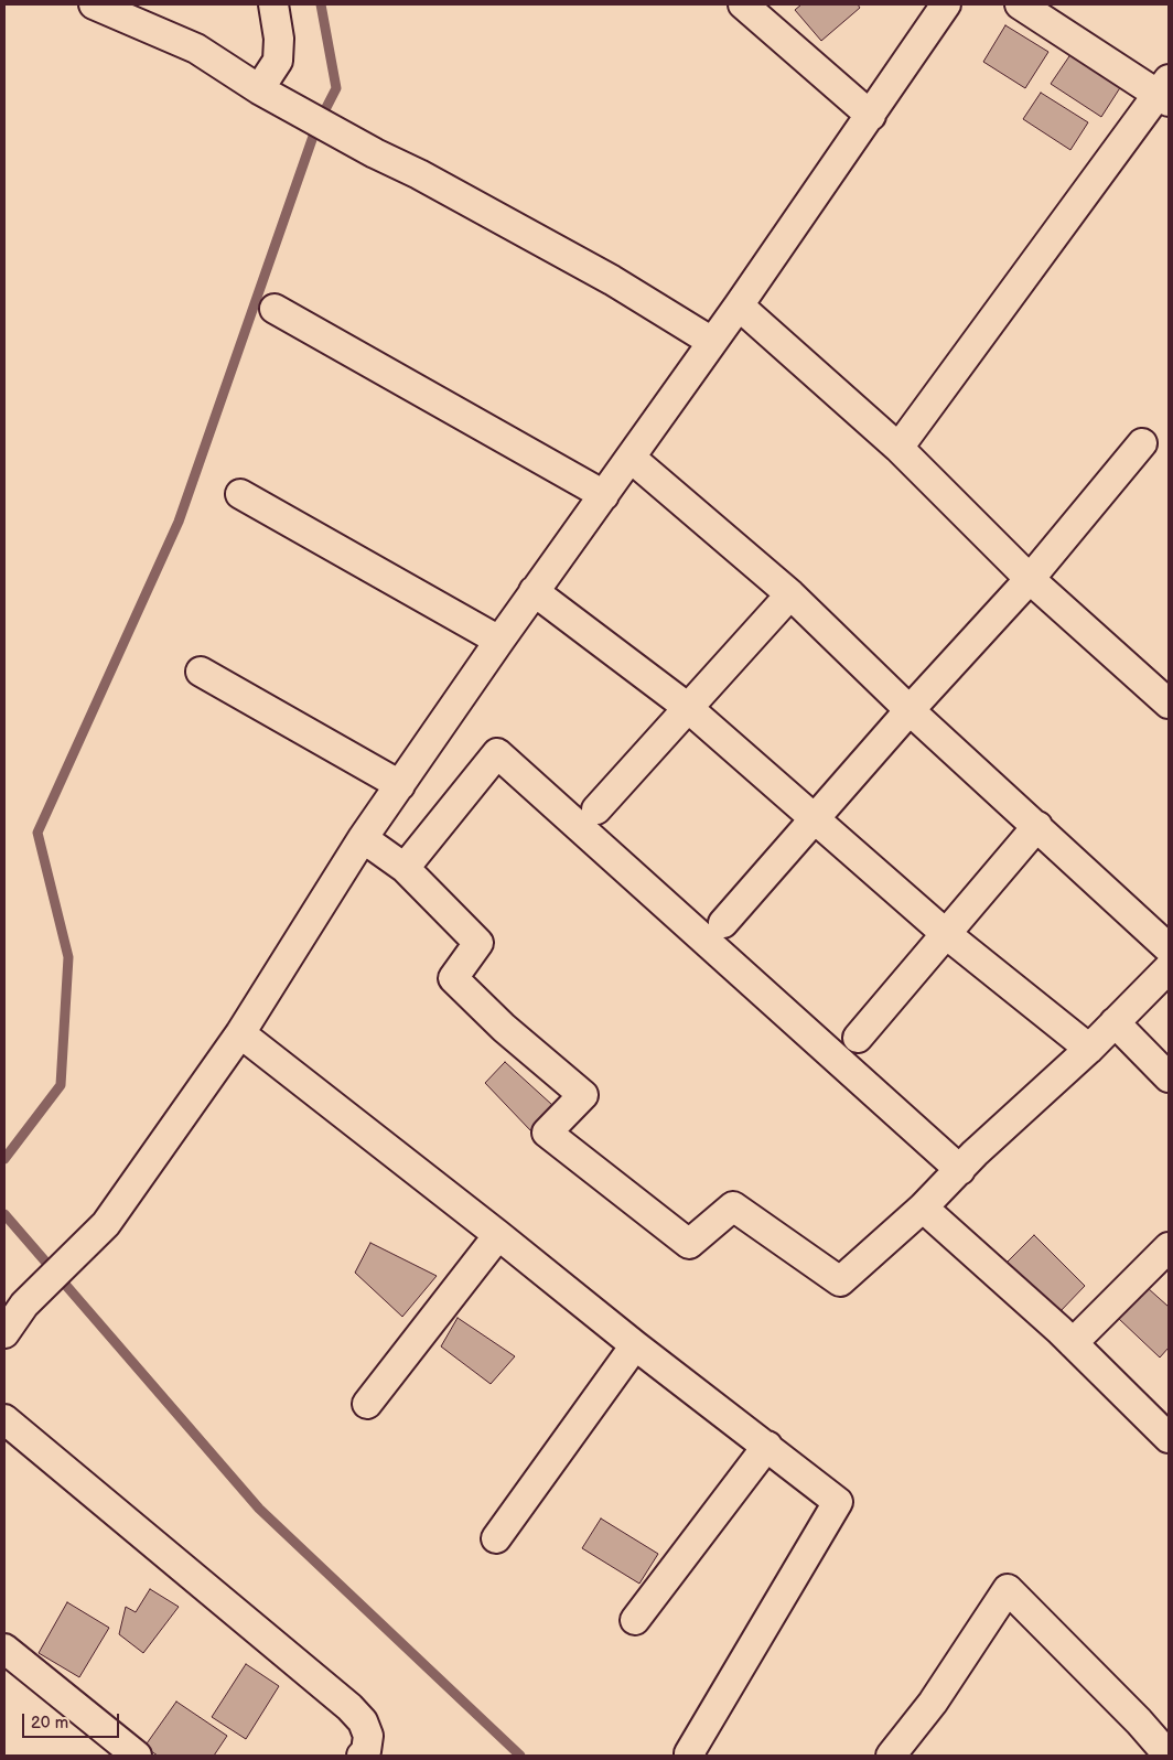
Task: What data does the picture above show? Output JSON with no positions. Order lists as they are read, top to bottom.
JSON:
{
  "scale_bar": "20 m"
}
